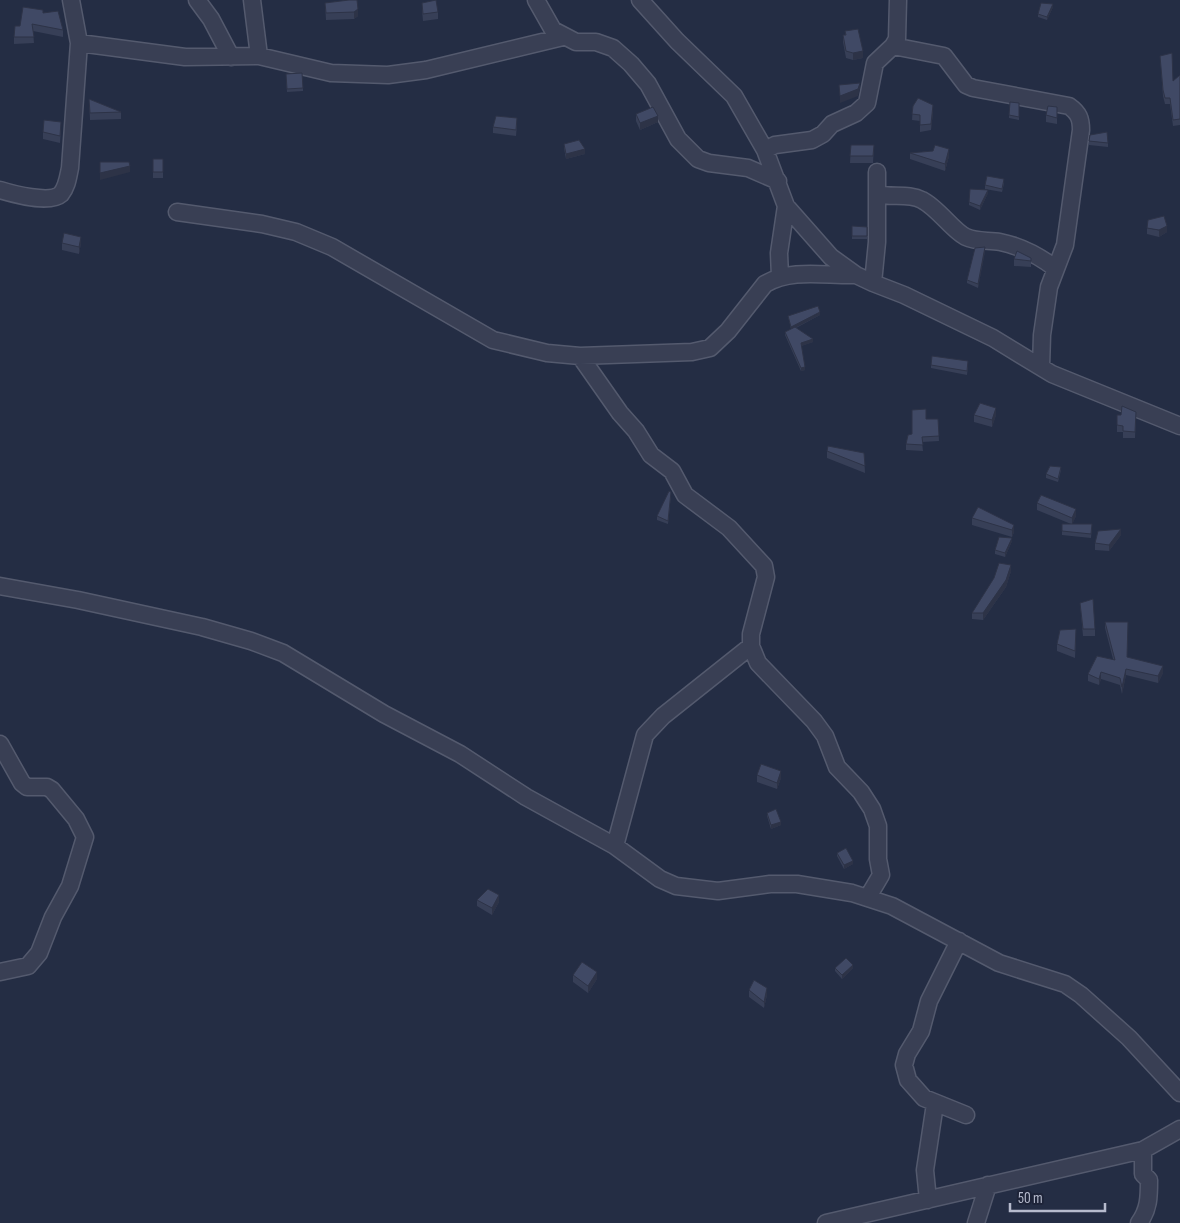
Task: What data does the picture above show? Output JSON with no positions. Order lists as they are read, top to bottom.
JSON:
{
  "scale_bar": "50 m"
}
